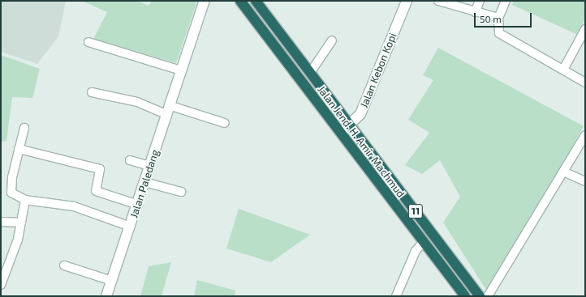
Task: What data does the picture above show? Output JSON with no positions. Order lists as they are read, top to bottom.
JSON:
{
  "streets": {
    "highway": ["Jalan Jend. H. Amir Machmud", "11"],
    "street": ["Jalan Kebon Kopi", "Jalan Paledang"]
  },
  "crossings": [
    ["Jalan Kebon Kopi", "Jalan Jend. H. Amir Machmud"]
  ],
  "scale_bar": "50 m"
}
